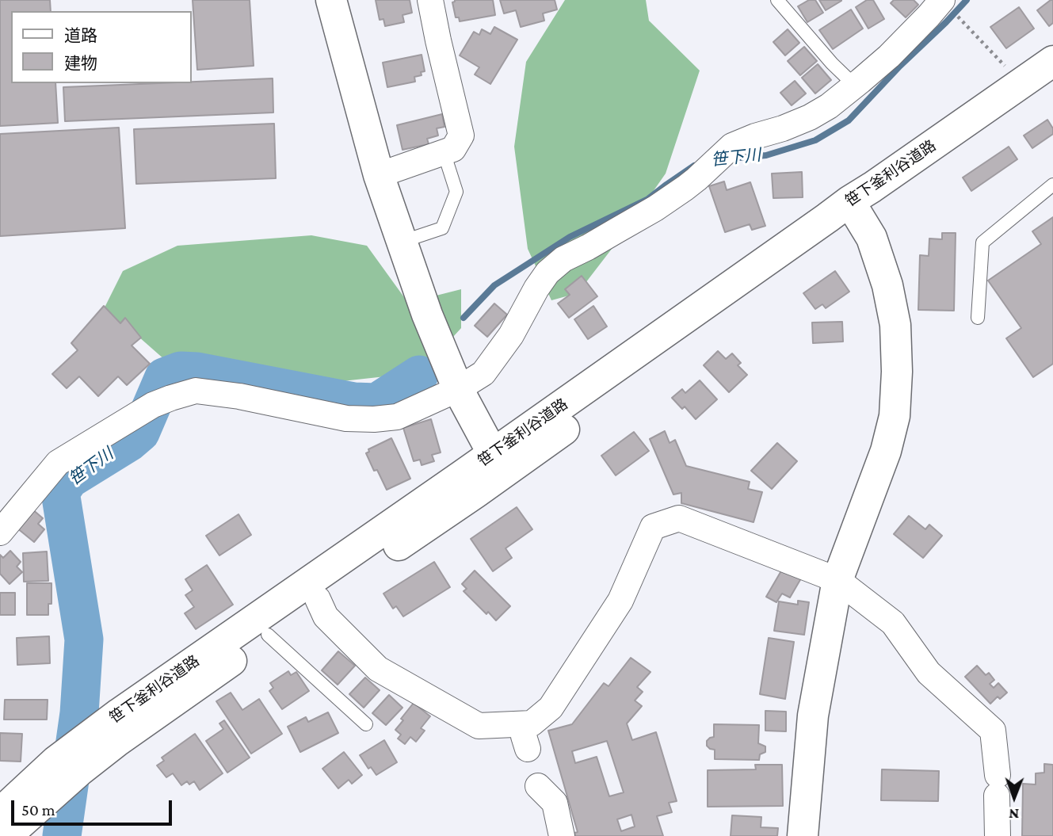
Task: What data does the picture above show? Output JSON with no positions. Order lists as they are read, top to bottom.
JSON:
{
  "streets": {
    "street": ["笹下釜利谷道路"]
  },
  "water": ["笹下川"],
  "legend": ["道路", "建物"],
  "scale_bar": "50 m",
  "north": "bottom"
}
